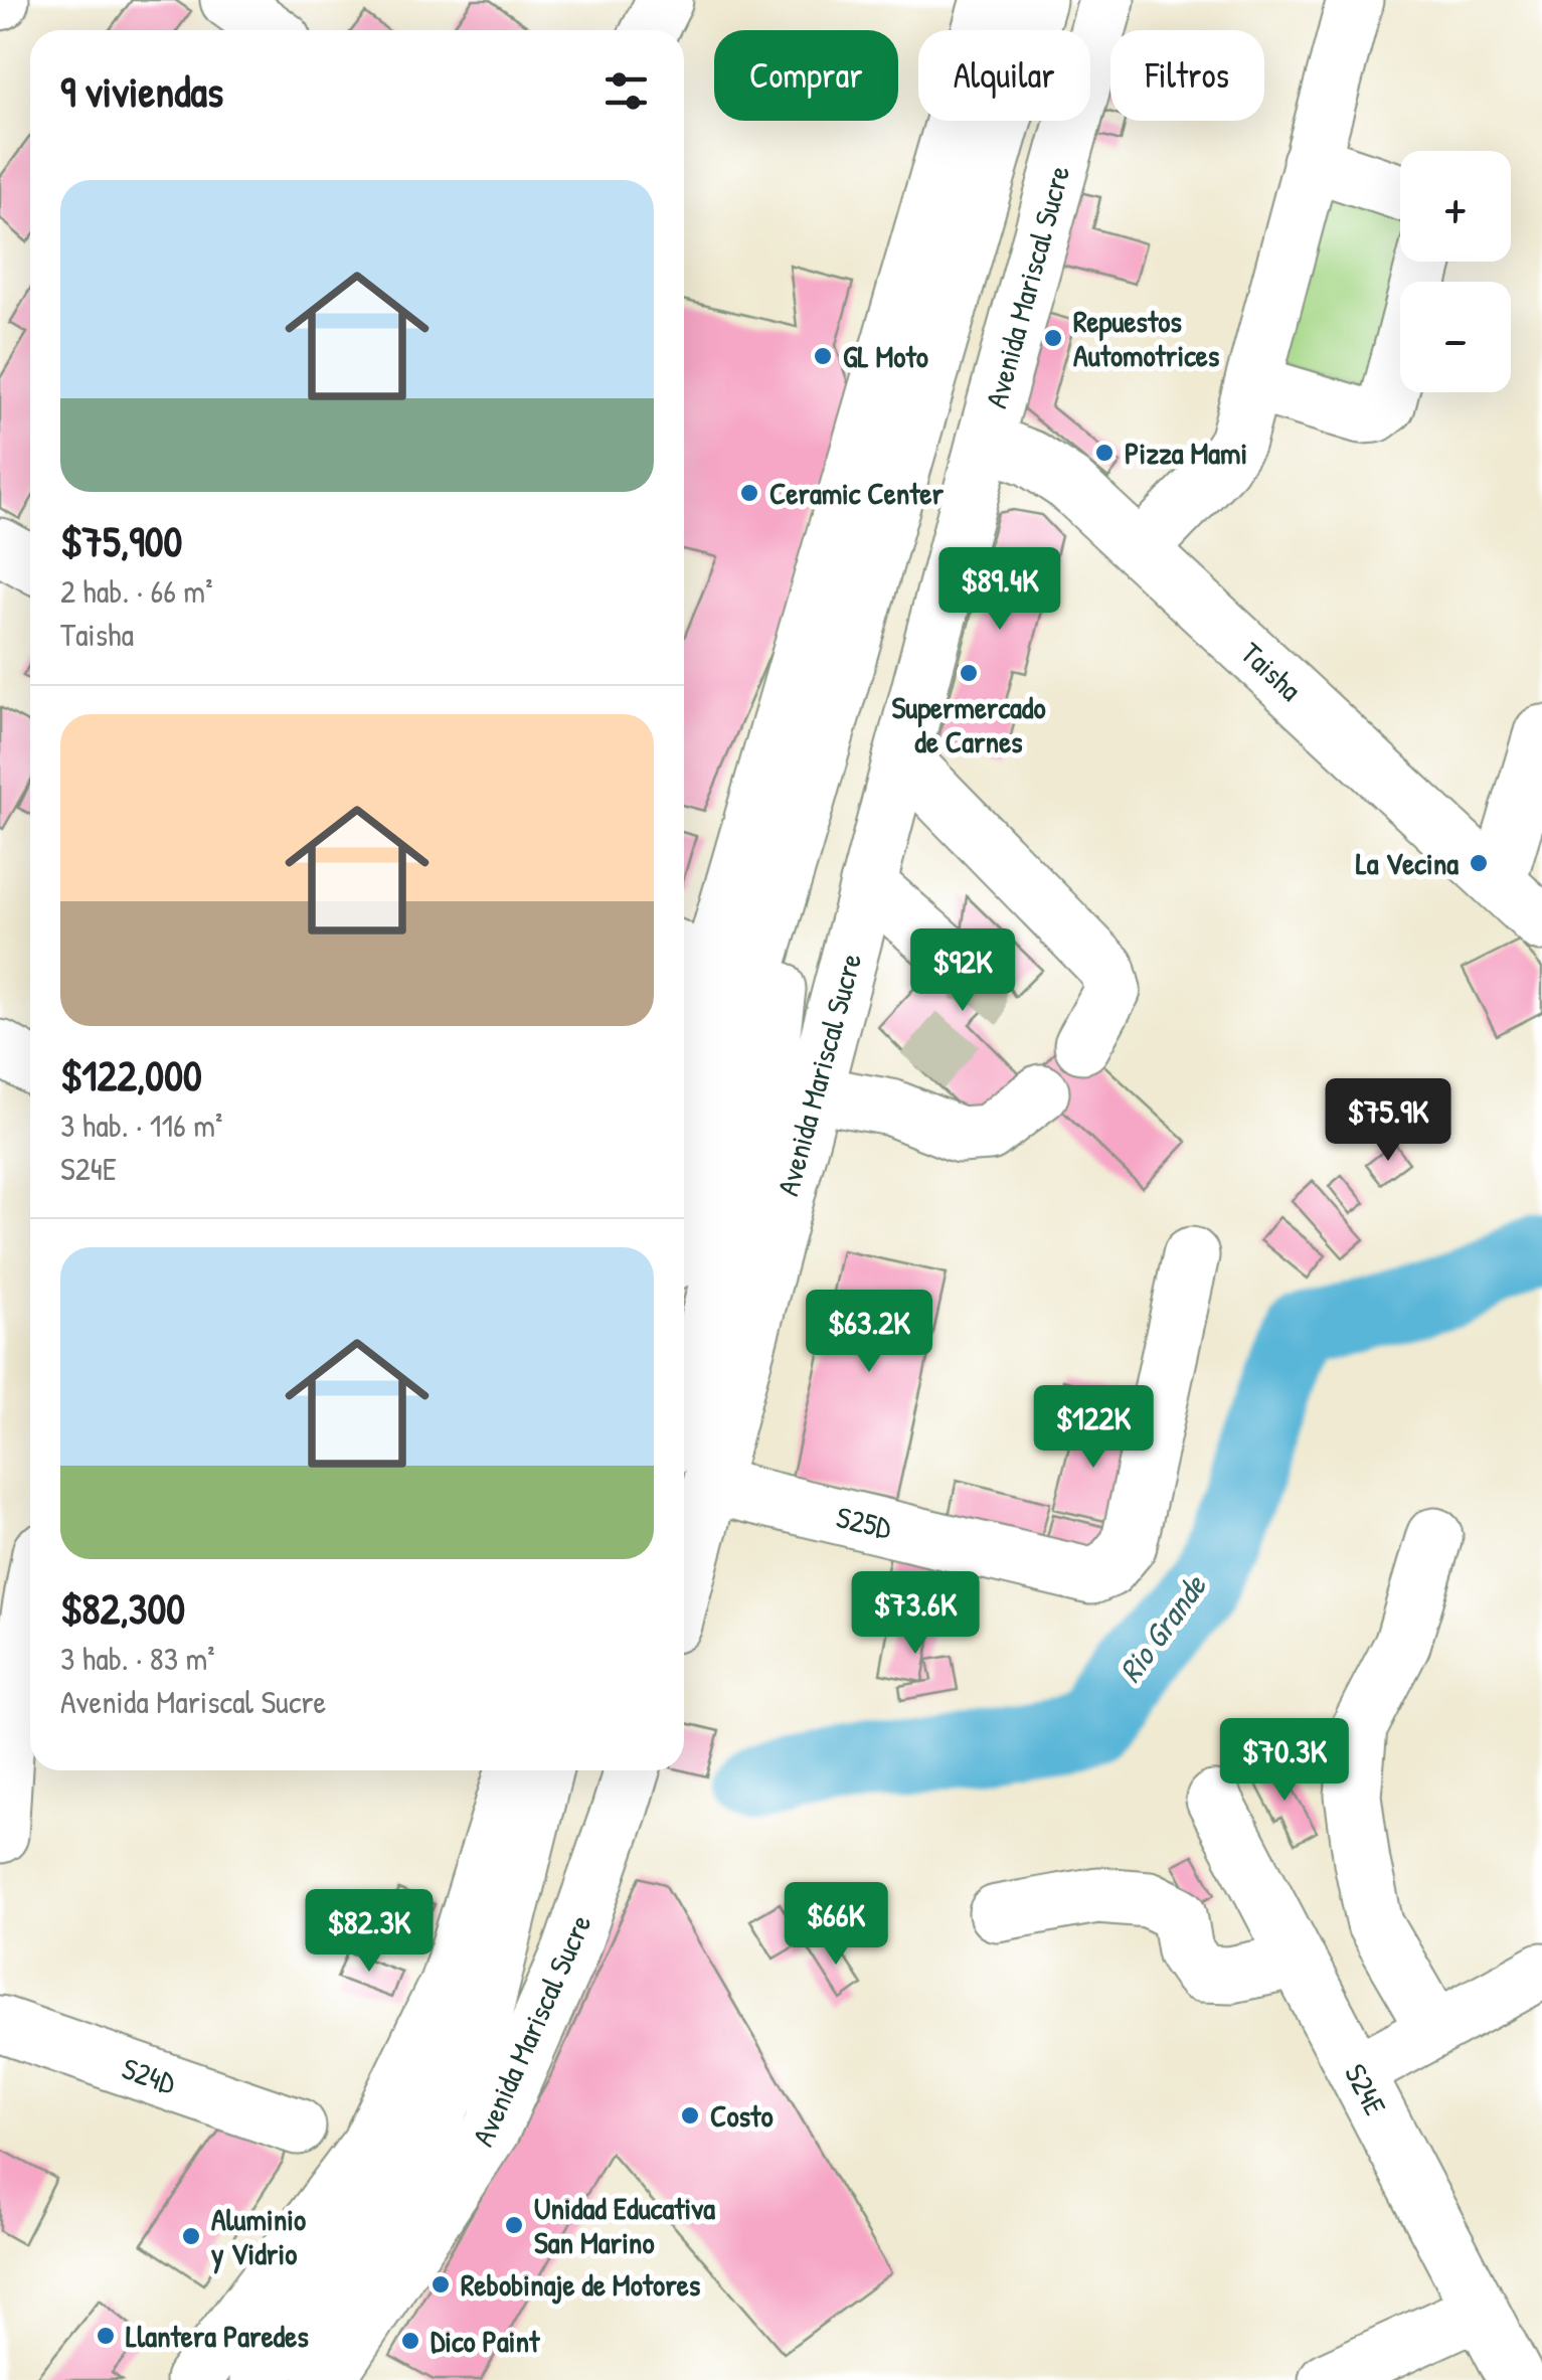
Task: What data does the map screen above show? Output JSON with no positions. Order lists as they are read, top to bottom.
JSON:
{
  "streets": {
    "main road": [
      "Avenida Mariscal Sucre",
      "Taisha",
      "S25D",
      "S24D",
      "S24E"
    ]
  },
  "crossings": [
    ["Avenida Mariscal Sucre", "Taisha"],
    ["Avenida Mariscal Sucre", "S25D"]
  ],
  "water": ["Rio Grande"],
  "places": [
    "Repuestos Automotrices",
    "GL Moto",
    "Pizza Mami",
    "Ceramic Center",
    "Supermercado de Carnes",
    "La Vecina",
    "Costo",
    "Unidad Educativa San Marino",
    "Aluminio y Vidrio",
    "Rebobinaje de Motores",
    "Llantera Paredes",
    "Dico Paint"
  ],
  "page": {
    "chip": ["Comprar", "Alquilar", "Filtros"],
    "heading": "9 viviendas",
    "map_buttons": ["+", "−"],
    "list": [
      {
        "name": "$75,900",
        "note": "2 hab. · 66 m² · Taisha"
      },
      {
        "name": "$122,000",
        "note": "3 hab. · 116 m² · S24E"
      },
      {
        "name": "$82,300",
        "note": "3 hab. · 83 m² · Avenida Mariscal Sucre"
      }
    ],
    "price": [
      "$89.4K",
      "$92K",
      "$75.9K",
      "$63.2K",
      "$122K",
      "$73.6K",
      "$70.3K",
      "$66K",
      "$82.3K"
    ]
  }
}
